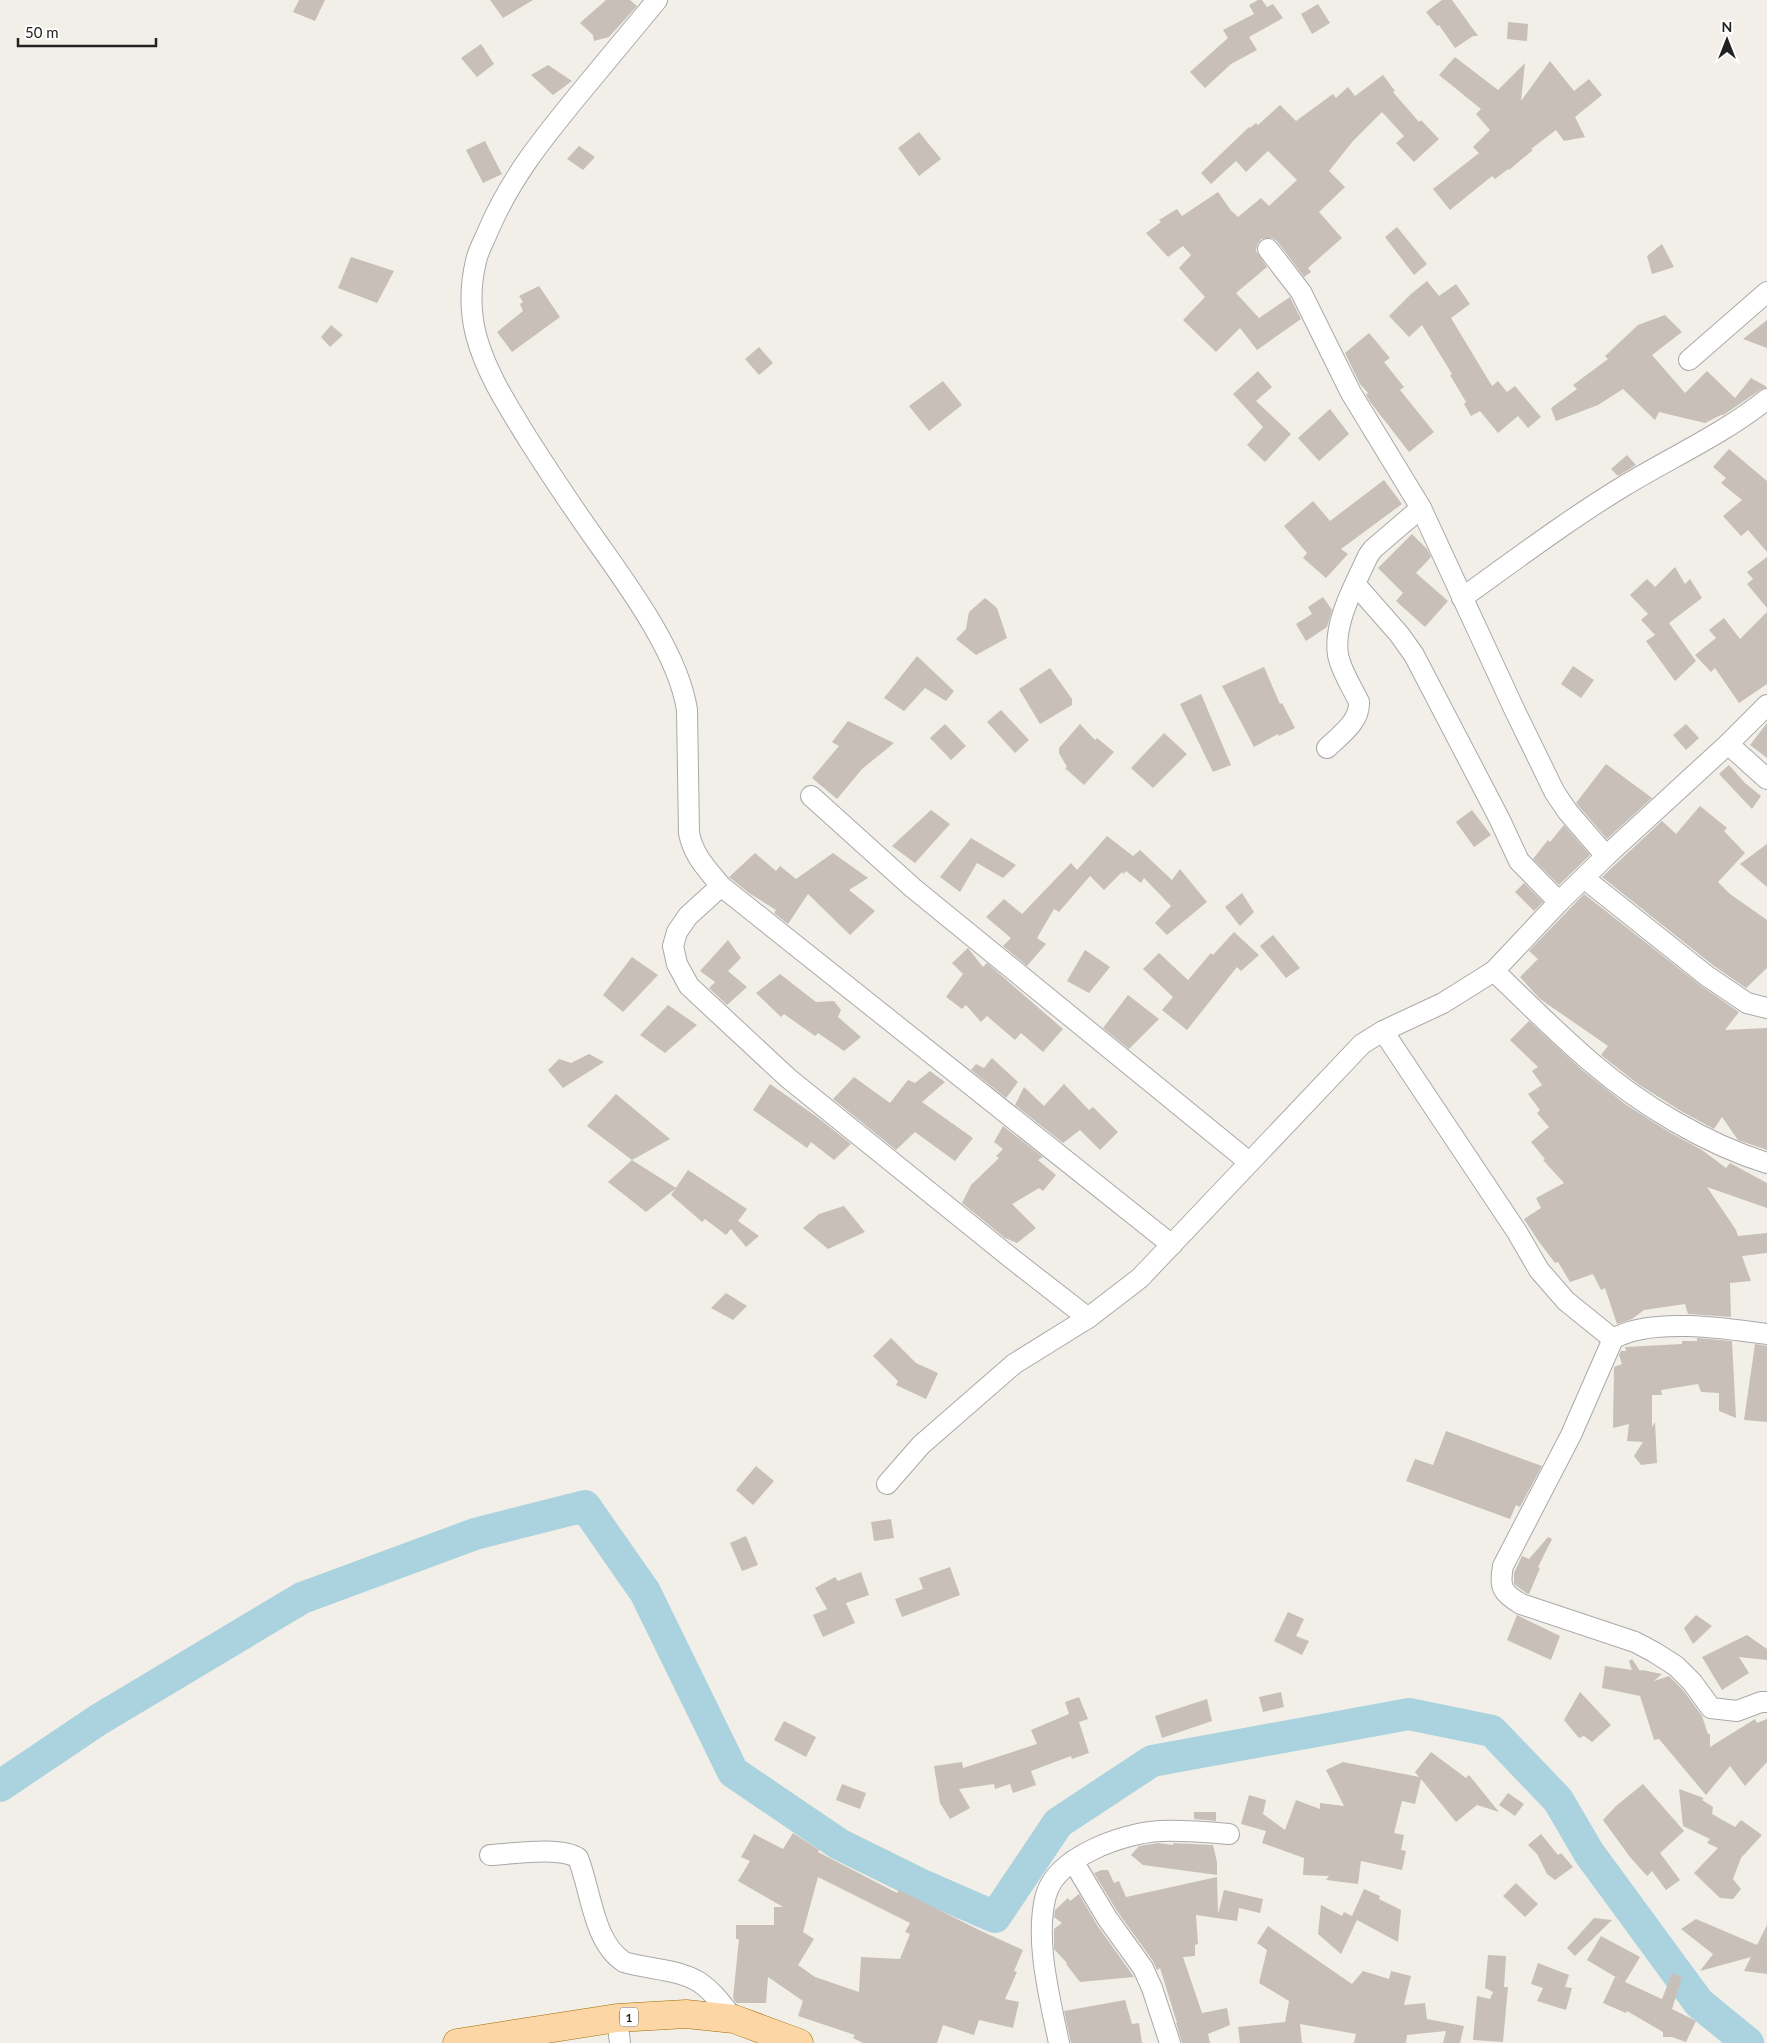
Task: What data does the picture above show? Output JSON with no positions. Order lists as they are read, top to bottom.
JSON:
{
  "streets": {
    "main road": ["1"]
  },
  "scale_bar": "50 m",
  "north": "top"
}
